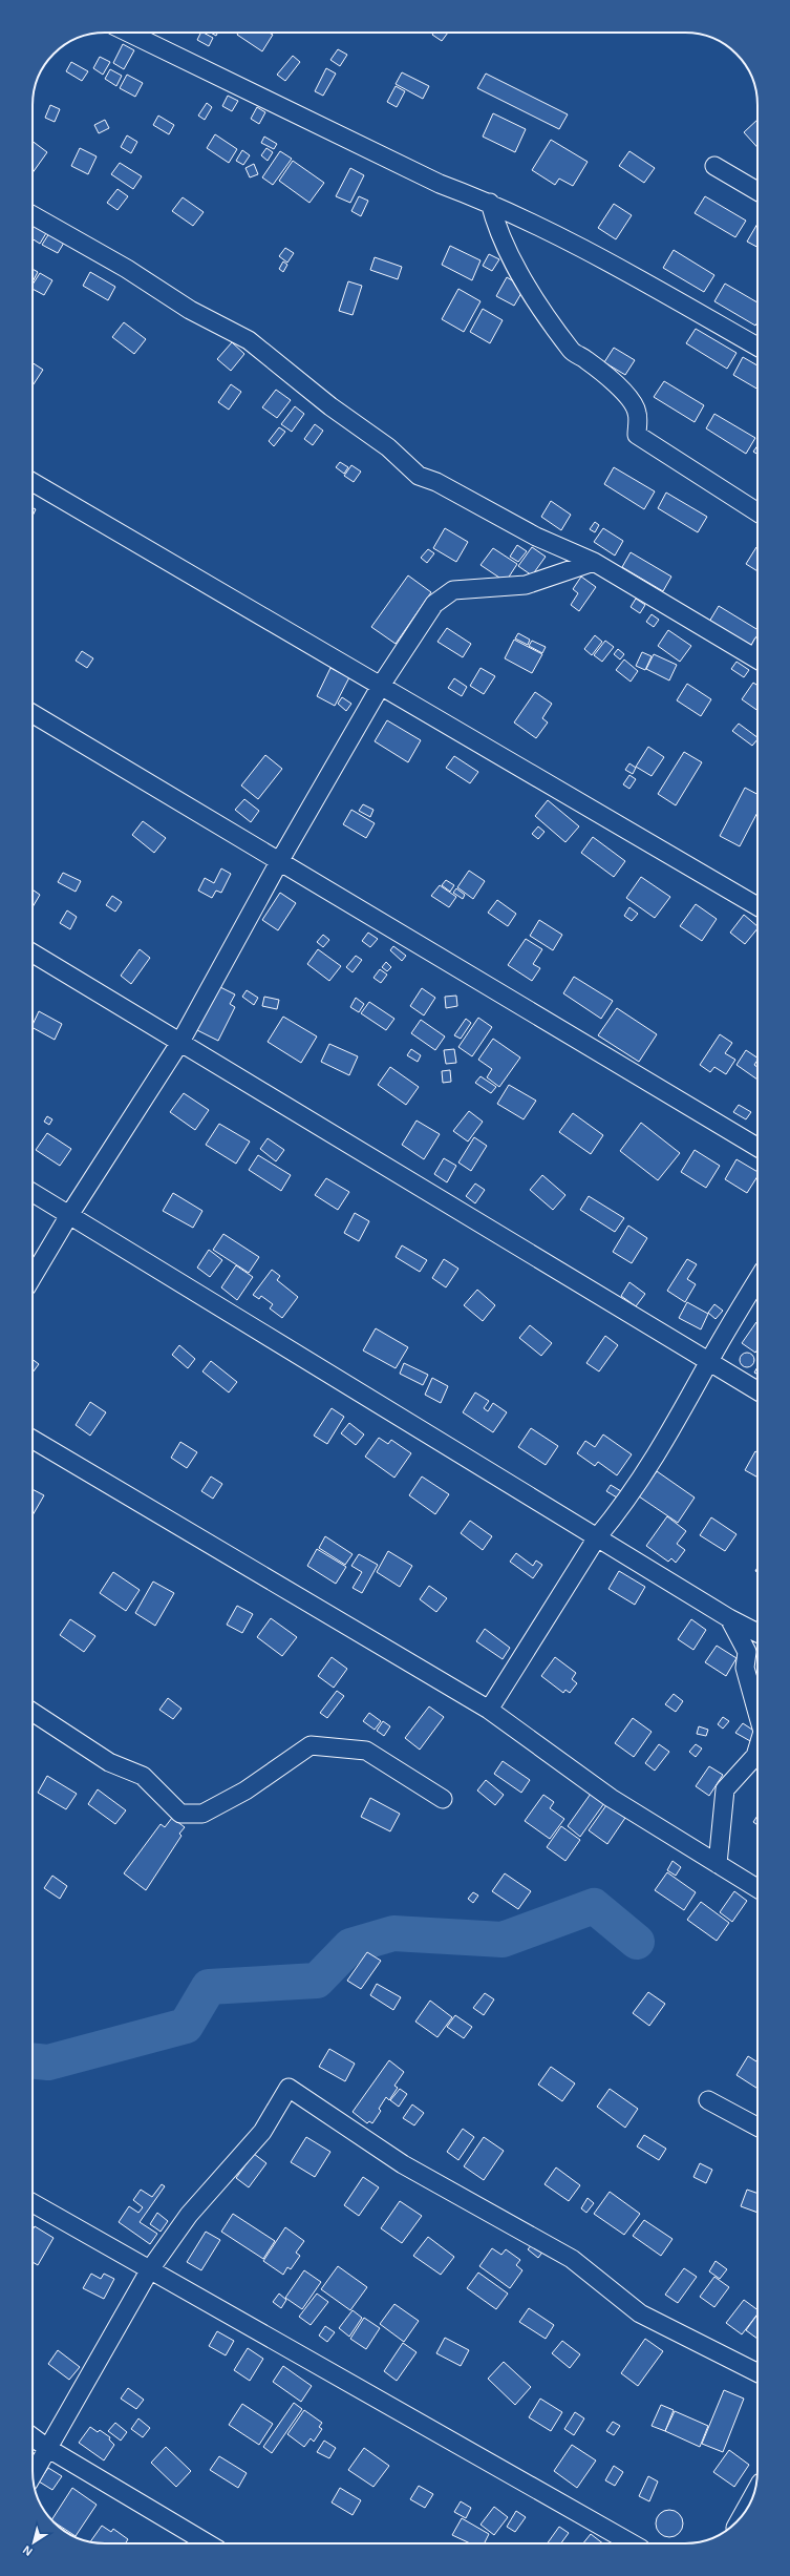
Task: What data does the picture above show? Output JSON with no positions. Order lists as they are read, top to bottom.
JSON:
{
  "north": "bottom left"
}
